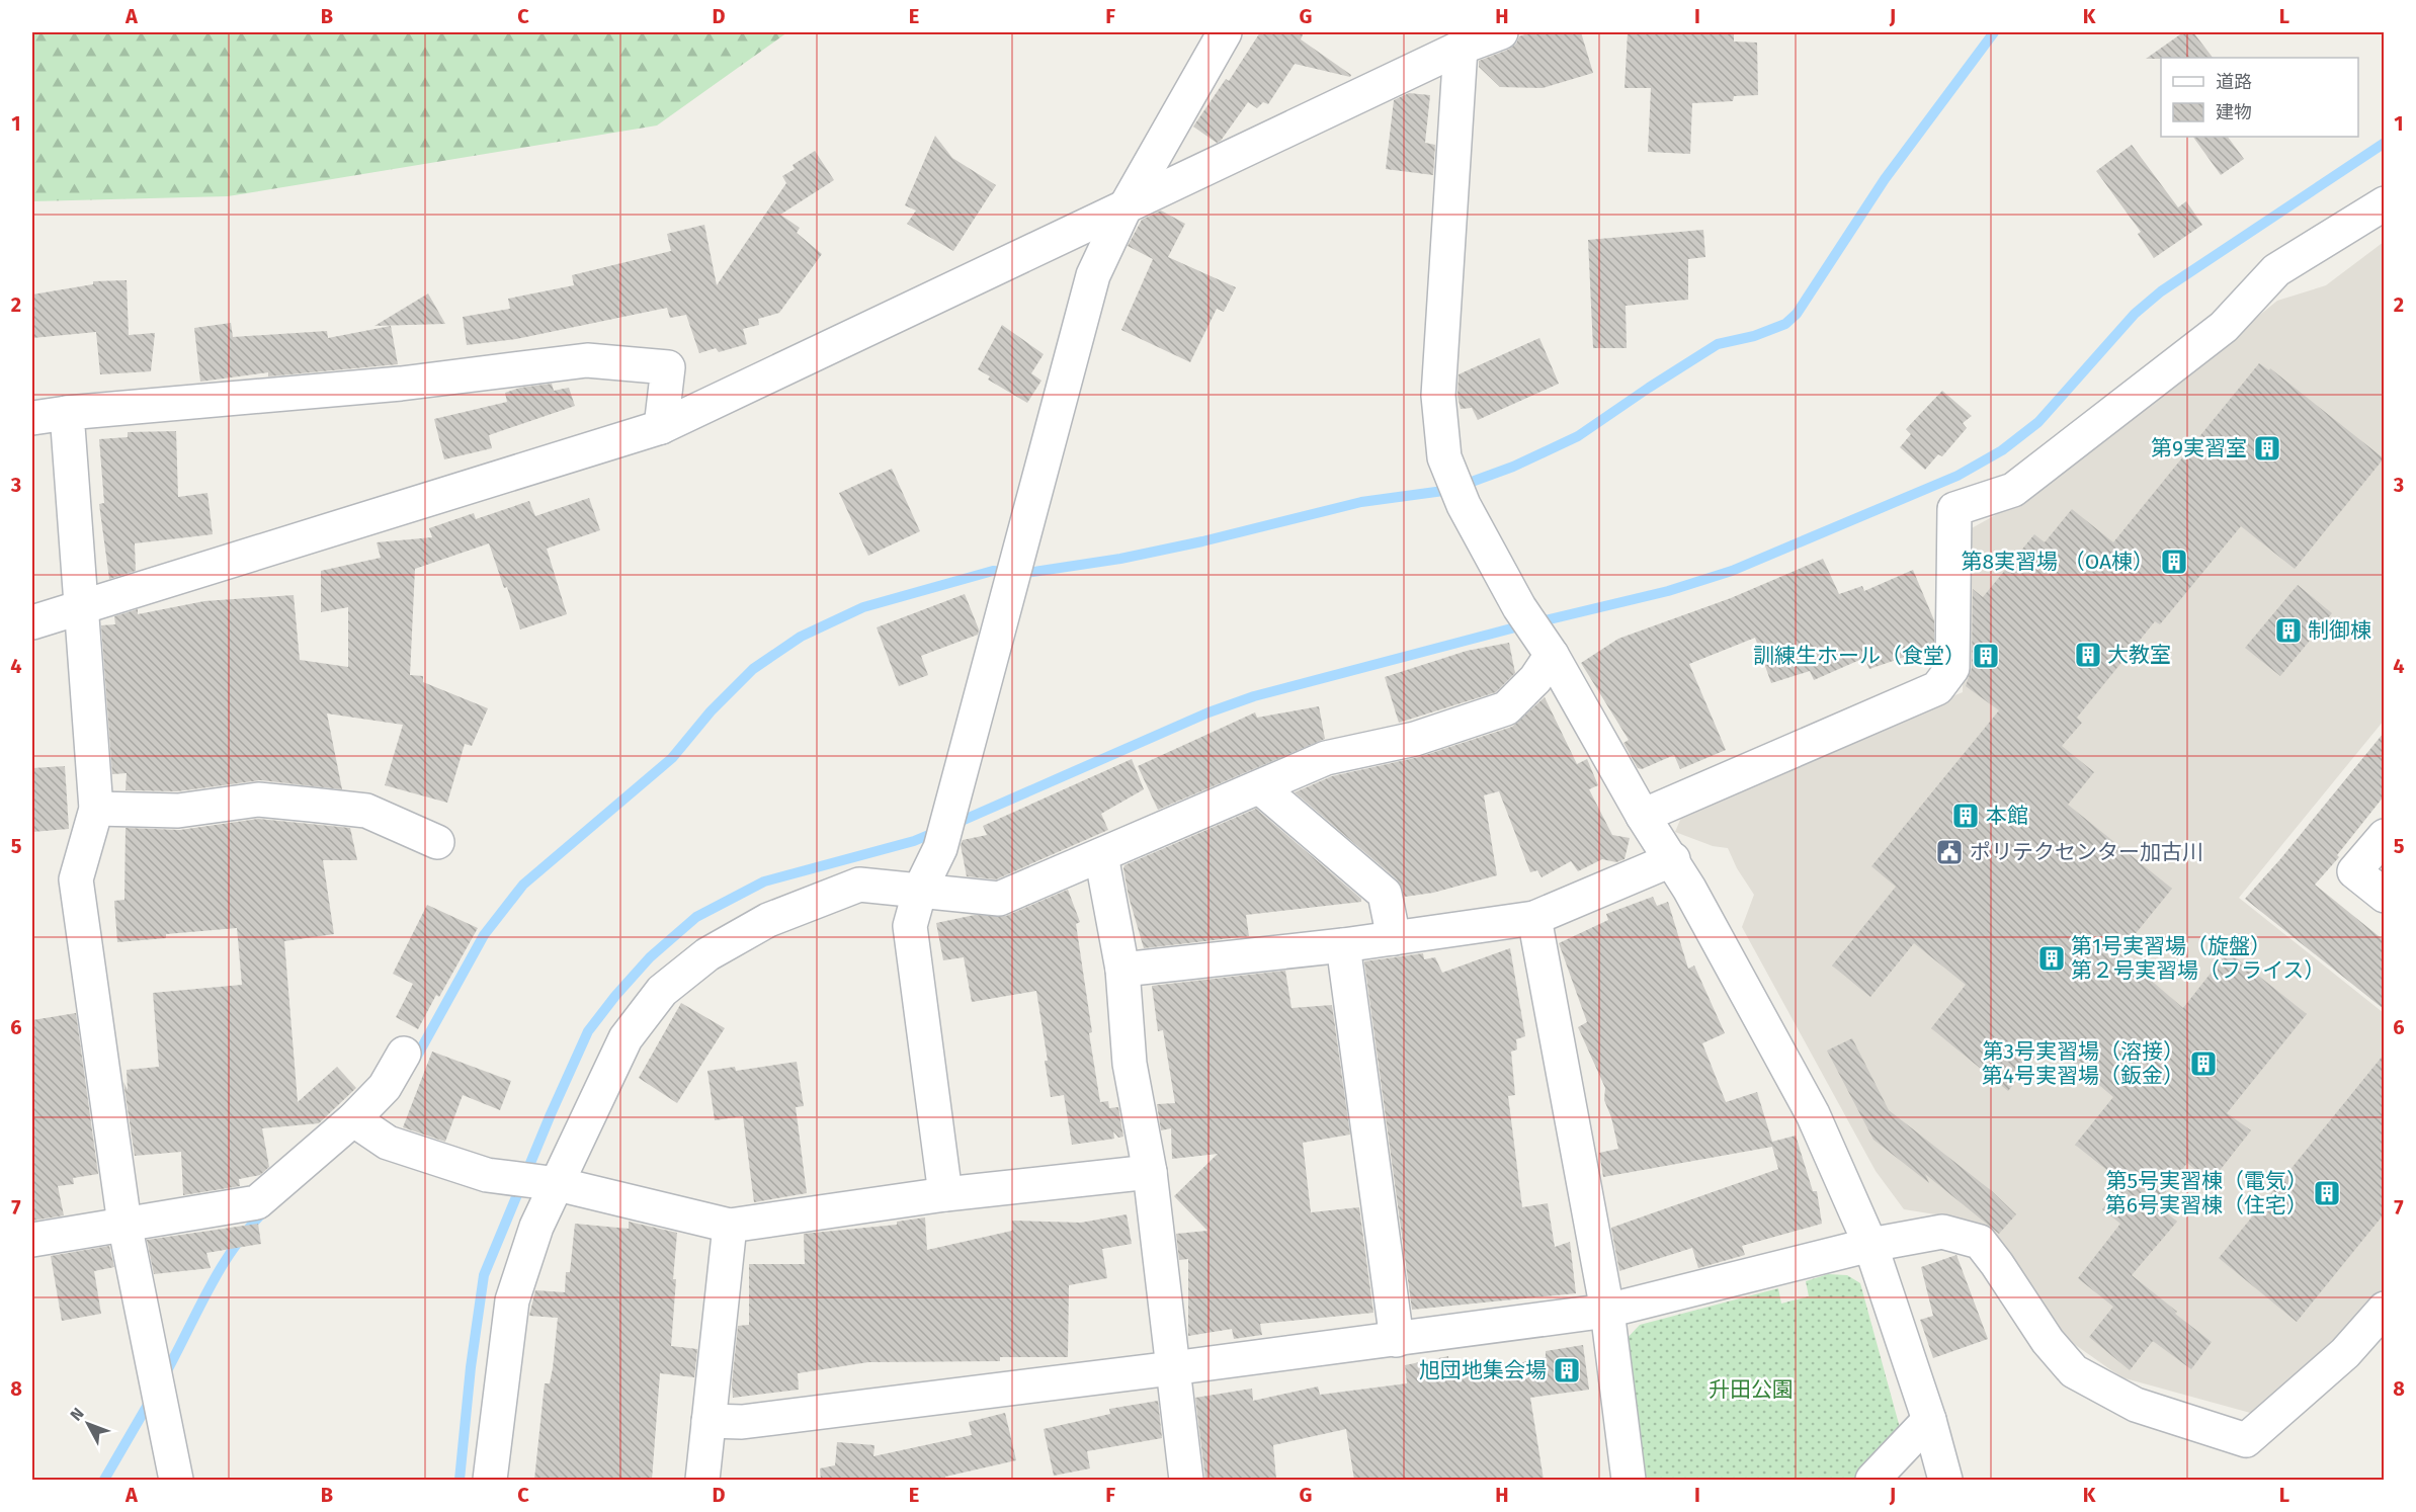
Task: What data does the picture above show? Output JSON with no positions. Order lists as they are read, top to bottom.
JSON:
{
  "parks": ["升田公園"],
  "places": {
    "building": [
      "第9実習室",
      "第8実習場 （OA棟）",
      "制御棟",
      "大教室",
      "訓練生ホール（食堂）",
      "本館",
      "第1号実習場（旋盤） 第２号実習場（フライス）",
      "第3号実習場（溶接） 第4号実習場（鈑金）",
      "第5号実習棟（電気） 第6号実習棟（住宅）",
      "旭団地集会場"
    ],
    "public building": ["ポリテクセンター加古川"]
  },
  "legend": ["道路", "建物"],
  "north": "top left",
  "grid": {
    "columns": [
      "A",
      "B",
      "C",
      "D",
      "E",
      "F",
      "G",
      "H",
      "I",
      "J",
      "K",
      "L"
    ],
    "rows": [
      "1",
      "2",
      "3",
      "4",
      "5",
      "6",
      "7",
      "8"
    ]
  }
}
